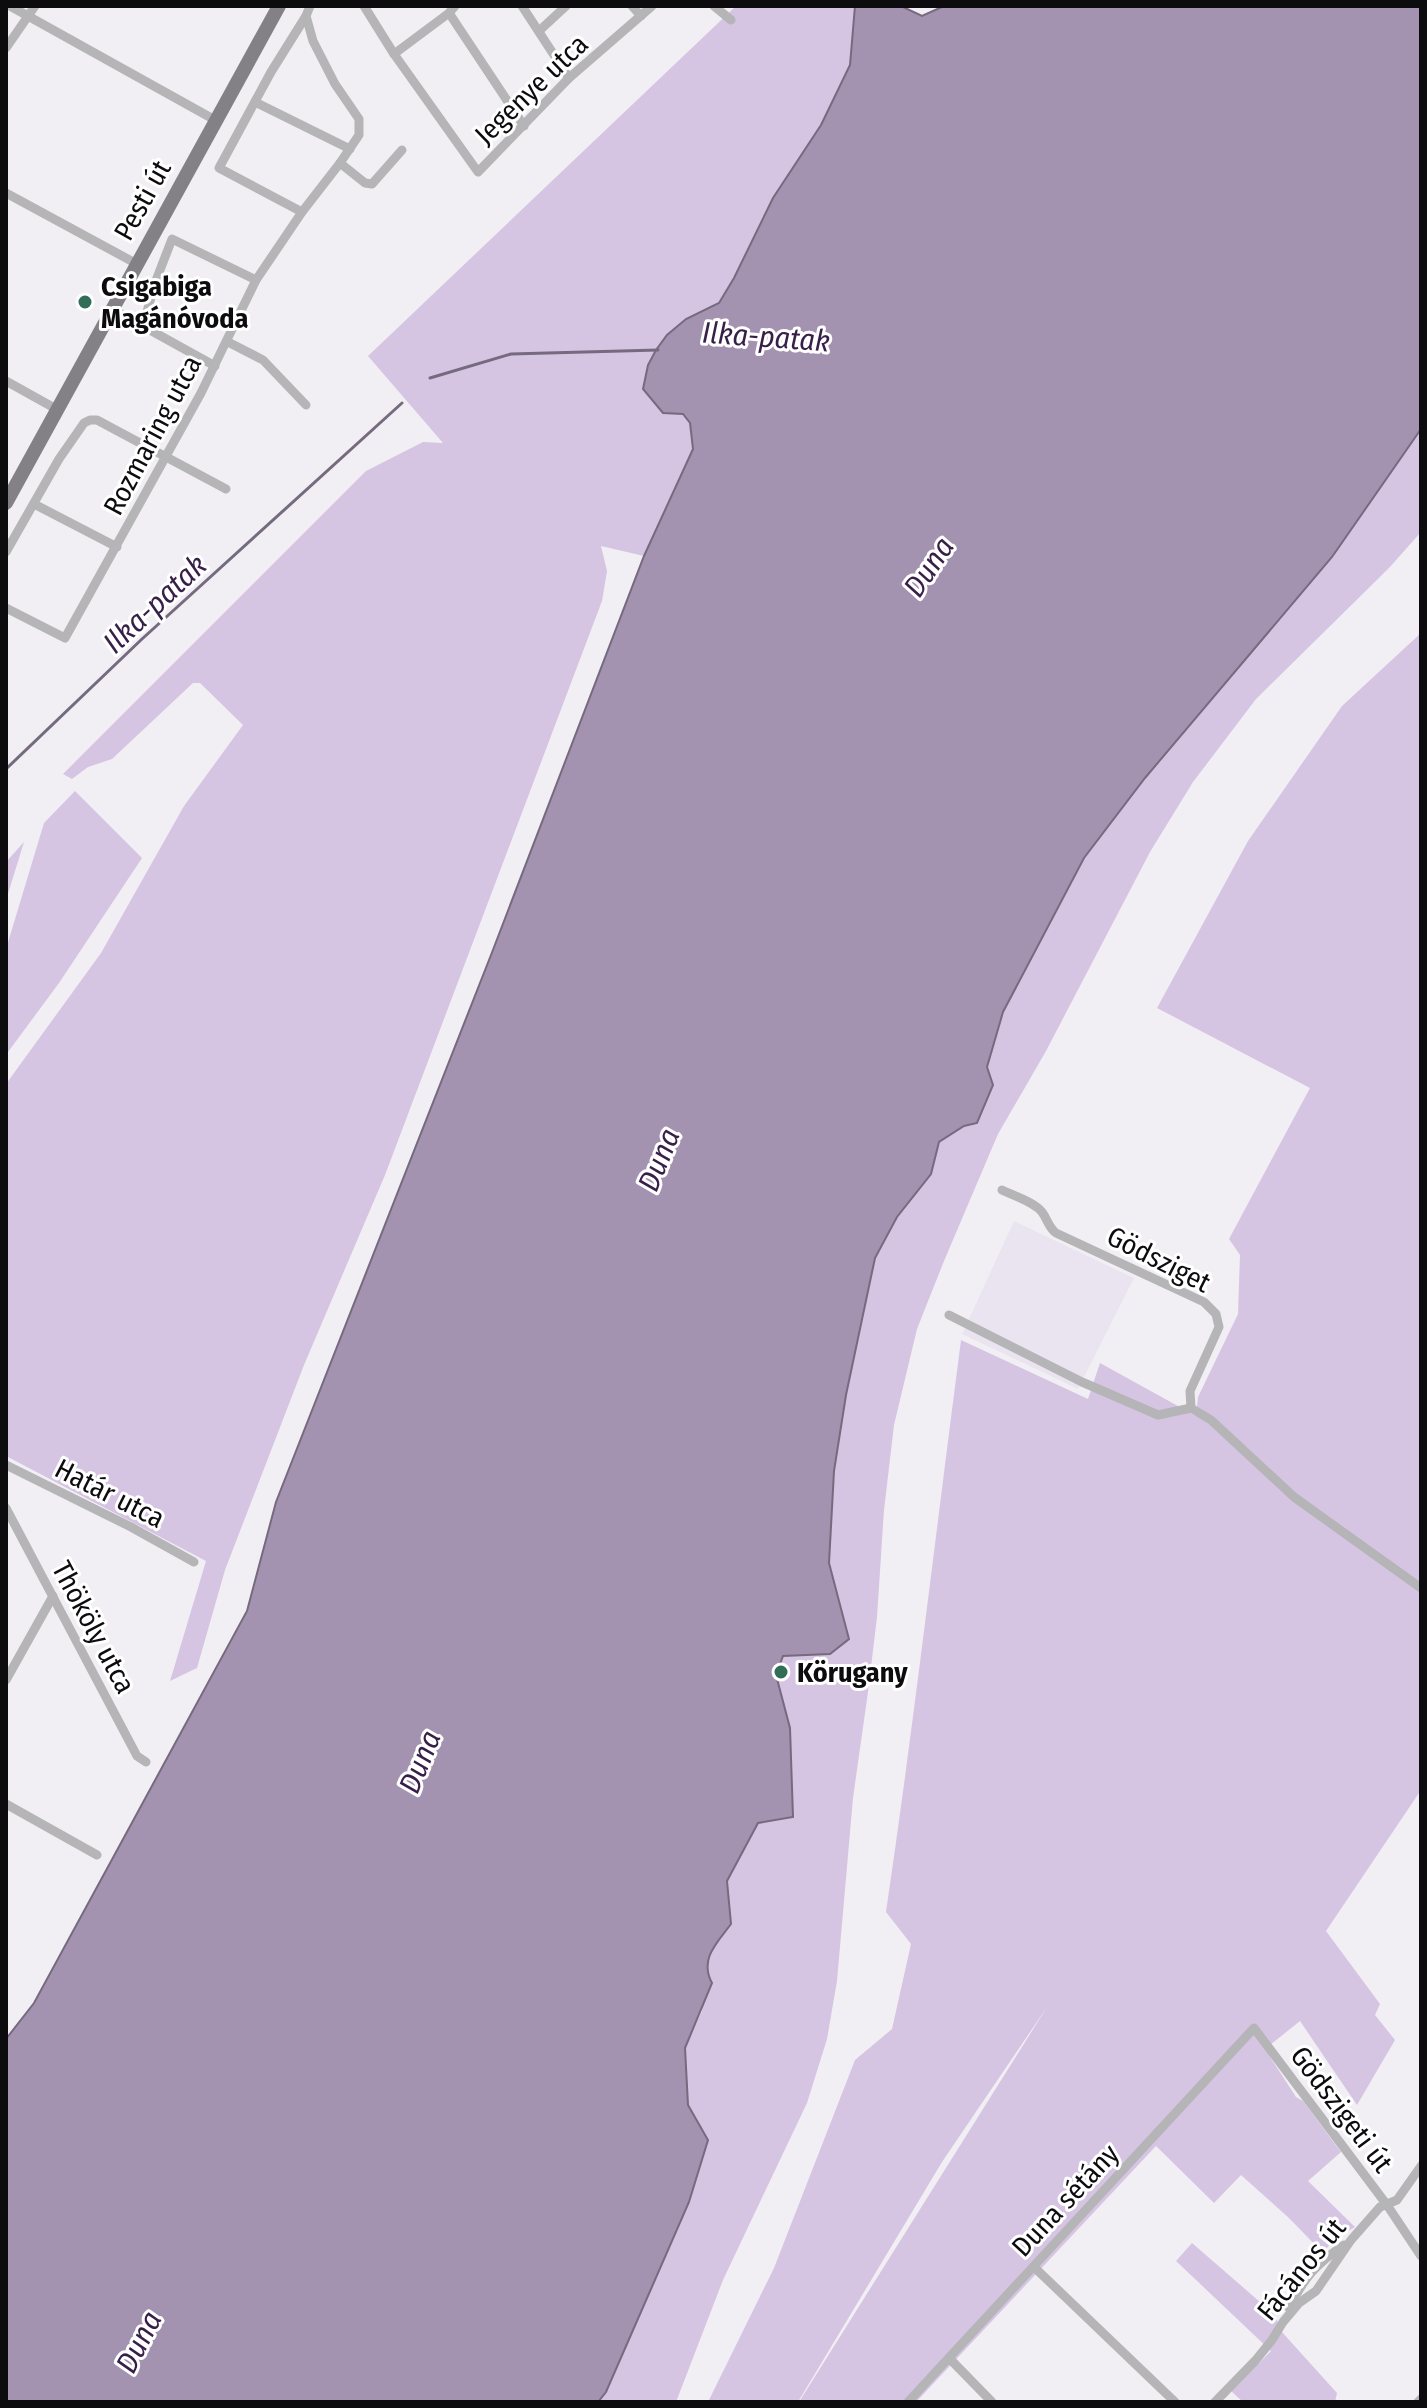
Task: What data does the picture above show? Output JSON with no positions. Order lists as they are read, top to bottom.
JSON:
{
  "streets": {
    "main road": ["Pesti út"],
    "street": [
      "Jegenye utca",
      "Rozmaring utca",
      "Gödsziget",
      "Határ utca",
      "Thököly utca",
      "Gödszigeti út",
      "Duna sétány",
      "Fácános út"
    ]
  },
  "crossings": [
    ["Pesti út", "Rozmaring utca"],
    ["Gödszigeti út", "Duna sétány"],
    ["Gödszigeti út", "Fácános út"]
  ],
  "water": ["Ilka-patak", "Duna"],
  "places": ["Csigabiga Magánóvoda", "Körugany"]
}
